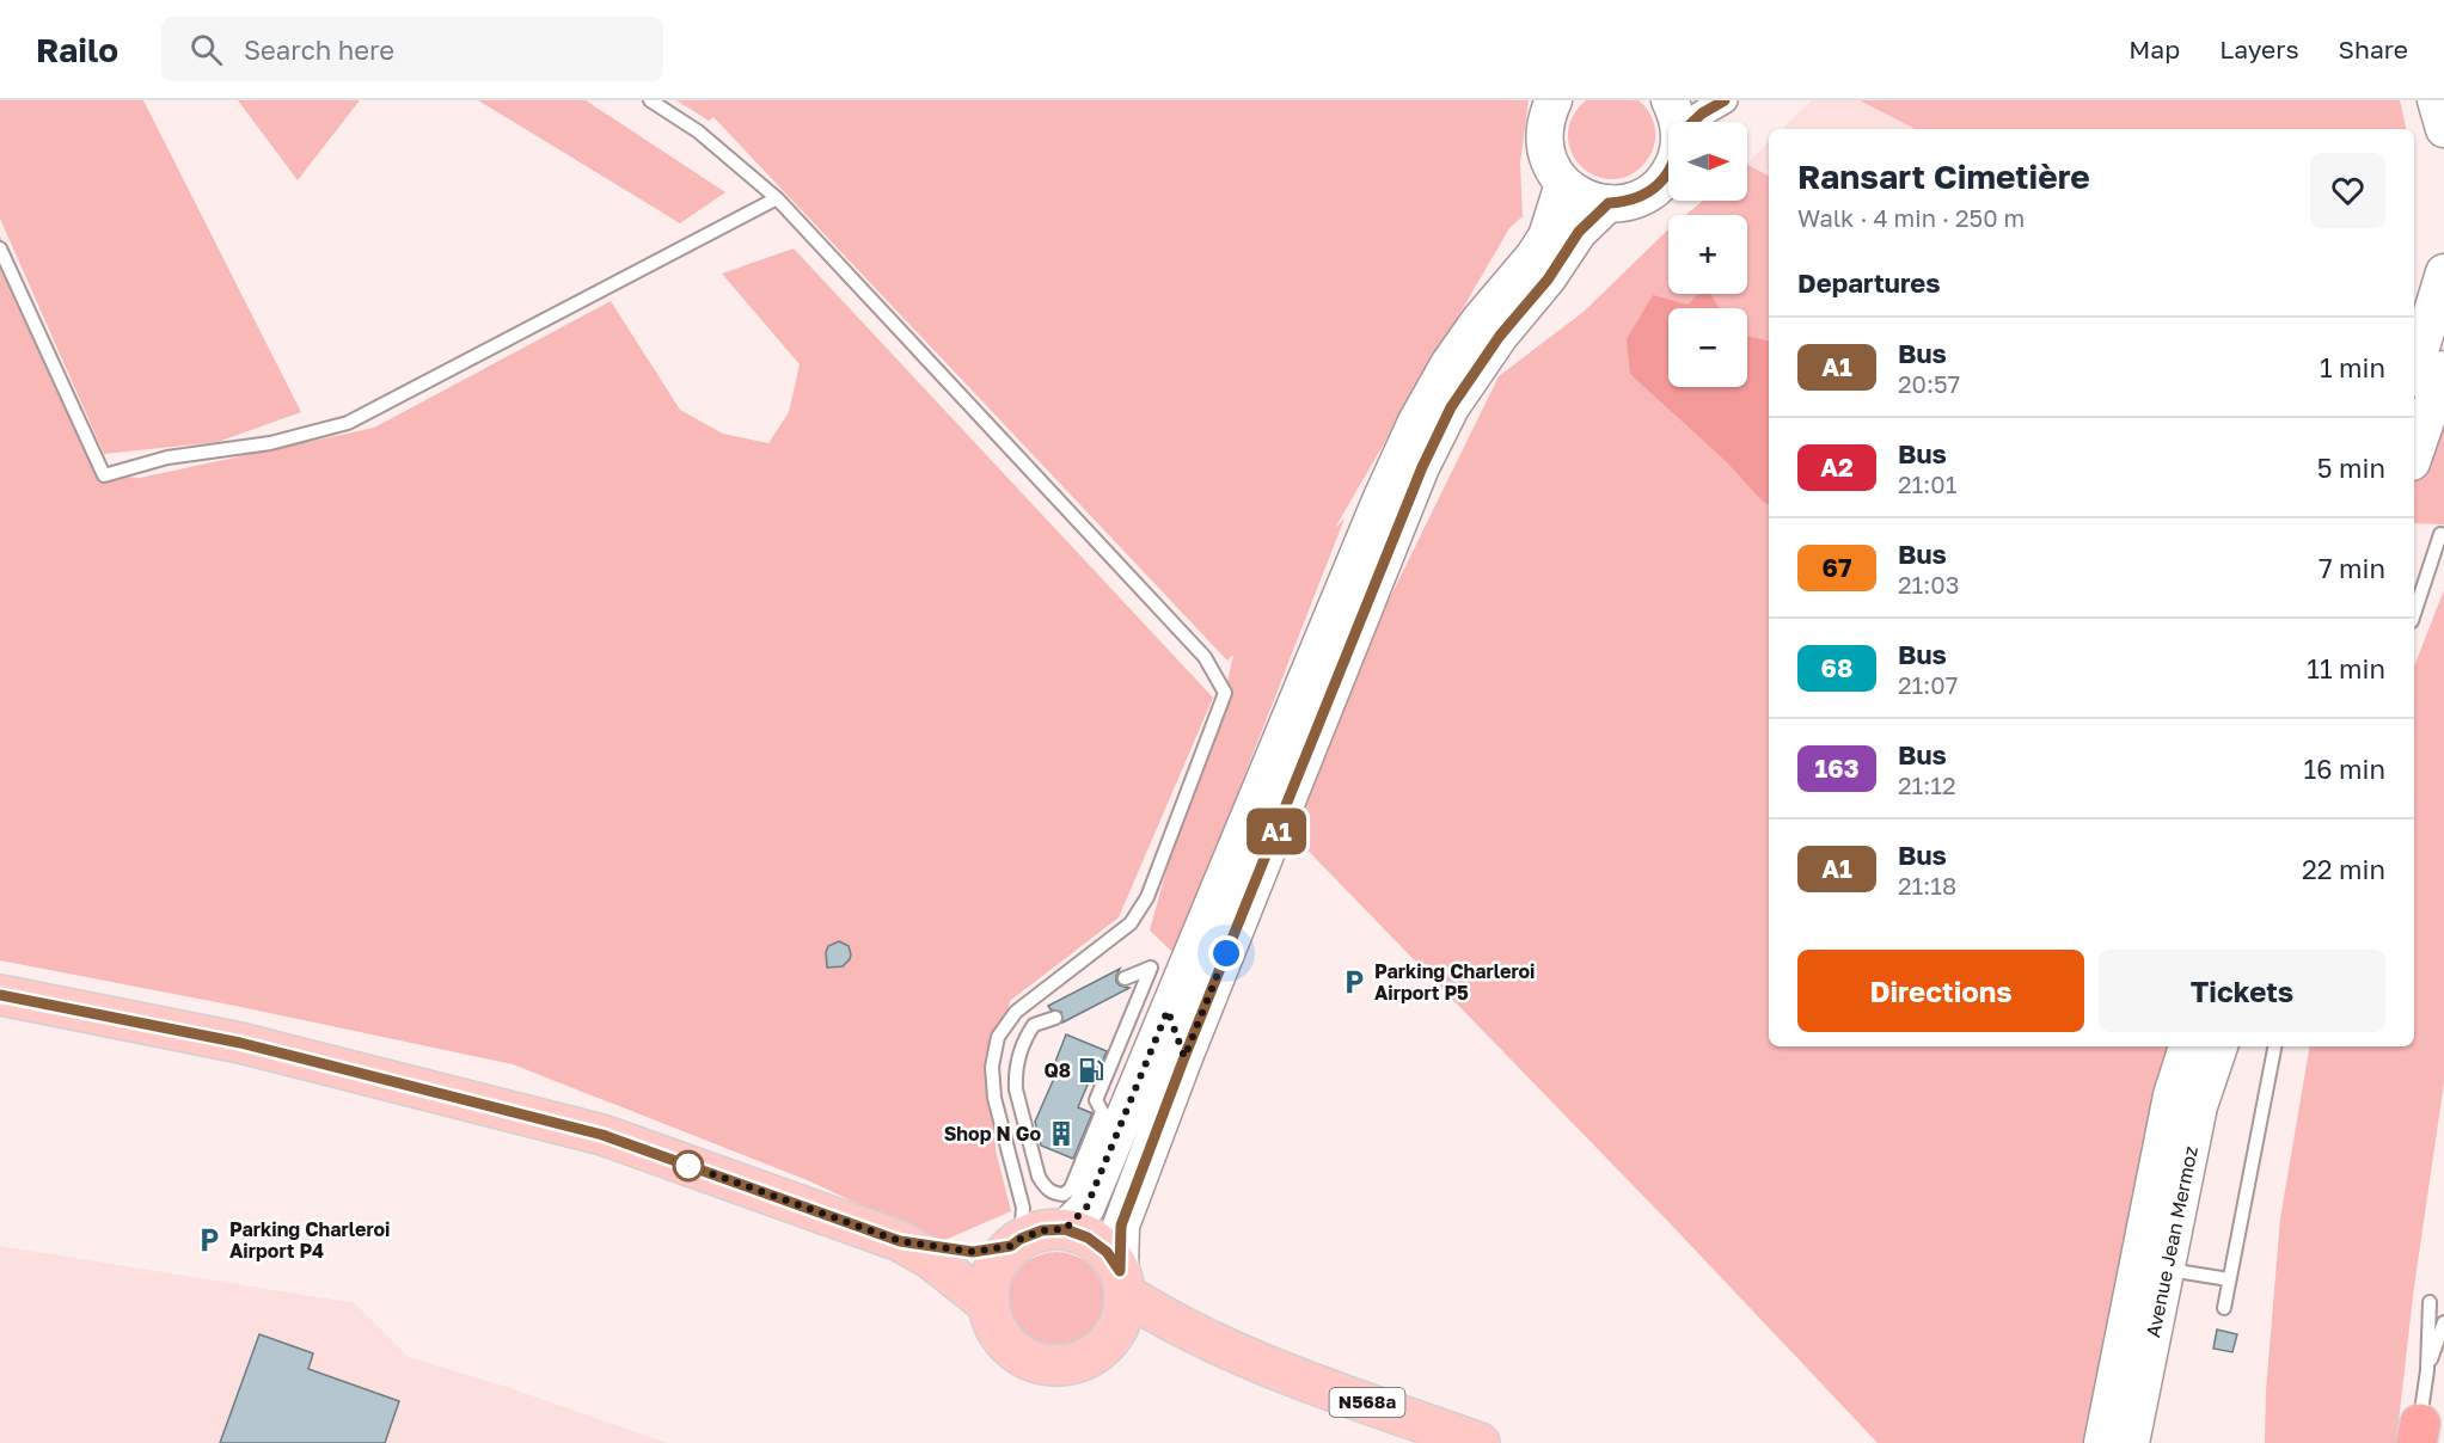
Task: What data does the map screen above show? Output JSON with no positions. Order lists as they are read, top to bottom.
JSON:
{
  "streets": {
    "main road": ["N568a"],
    "street": ["Avenue Jean Mermoz"]
  },
  "places": {
    "parking": ["Parking Charleroi Airport P5", "Parking Charleroi Airport P4"],
    "fuel station": ["Q8"],
    "building": ["Shop N Go"]
  },
  "lines": ["bus line A1"],
  "north": "right",
  "page": {
    "header": "Railo",
    "search": "Search here",
    "nav": ["Map", "Layers", "Share"],
    "on_map": "A1",
    "map_buttons": ["+", "−"],
    "heading": [
      ["Ransart Cimetière", "Walk · 4 min · 250 m"],
      "Departures"
    ],
    "list": [
      {
        "mark": "A1",
        "name": "Bus",
        "note": "20:57",
        "value": "1 min"
      },
      {
        "mark": "A2",
        "name": "Bus",
        "note": "21:01",
        "value": "5 min"
      },
      {
        "mark": "67",
        "name": "Bus",
        "note": "21:03",
        "value": "7 min"
      },
      {
        "mark": "68",
        "name": "Bus",
        "note": "21:07",
        "value": "11 min"
      },
      {
        "mark": "163",
        "name": "Bus",
        "note": "21:12",
        "value": "16 min"
      },
      {
        "mark": "A1",
        "name": "Bus",
        "note": "21:18",
        "value": "22 min"
      }
    ],
    "buttons": ["Directions", "Tickets"]
  }
}
